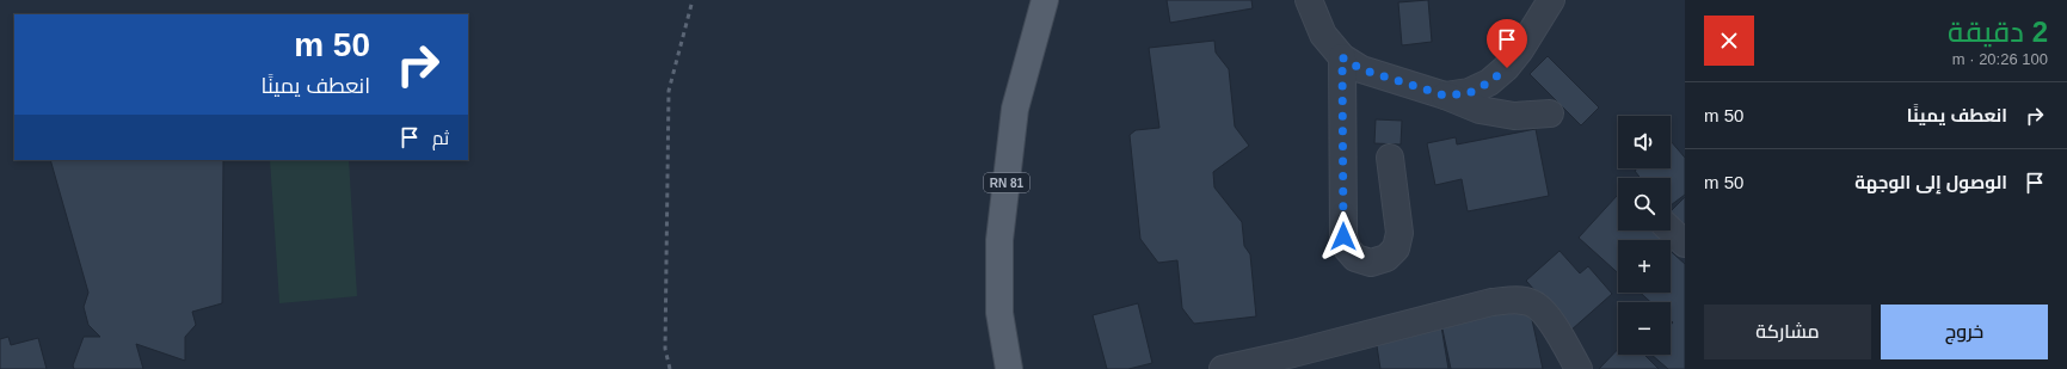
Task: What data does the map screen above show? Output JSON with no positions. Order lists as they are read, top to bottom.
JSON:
{
  "streets": {
    "main road": ["RN 81"]
  },
  "page": {
    "heading": ["2 دقيقة", "100 m · 20:26"],
    "turn": ["50 m", "انعطف يمينًا"],
    "list": [
      {
        "name": "انعطف يمينًا",
        "value": "50 m"
      },
      {
        "name": "الوصول إلى الوجهة",
        "value": "50 m"
      }
    ],
    "then": "ثم",
    "map_buttons": ["+", "−"],
    "buttons": ["خروج", "مشاركة"]
  }
}
